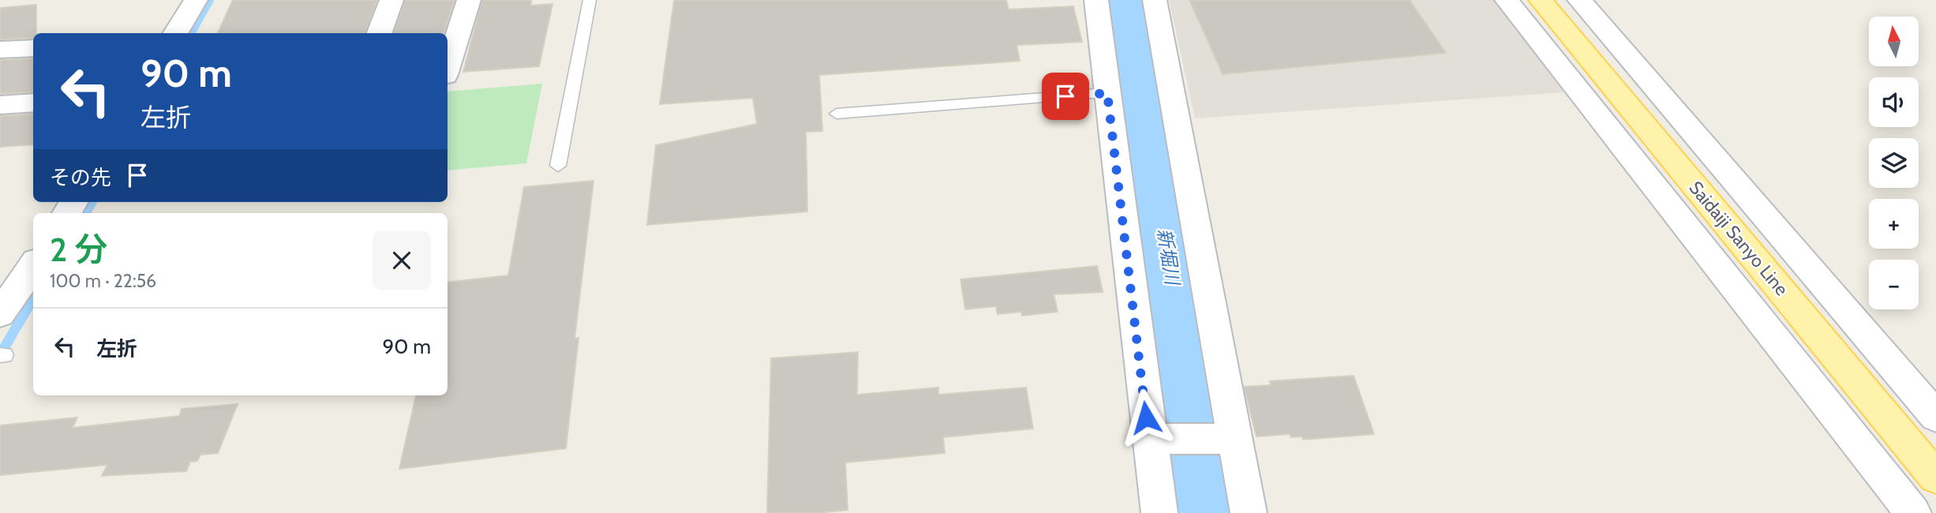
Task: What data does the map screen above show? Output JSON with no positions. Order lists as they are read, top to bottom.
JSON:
{
  "streets": {
    "main road": ["Saidaiji Sanyo Line"]
  },
  "water": ["新堀川"],
  "north": "top",
  "page": {
    "map_buttons": ["+", "−"],
    "turn": ["90 m", "左折"],
    "then": "その先",
    "heading": ["2 分", "100 m · 22:56"],
    "list": [
      {
        "name": "左折",
        "value": "90 m"
      }
    ]
  }
}
